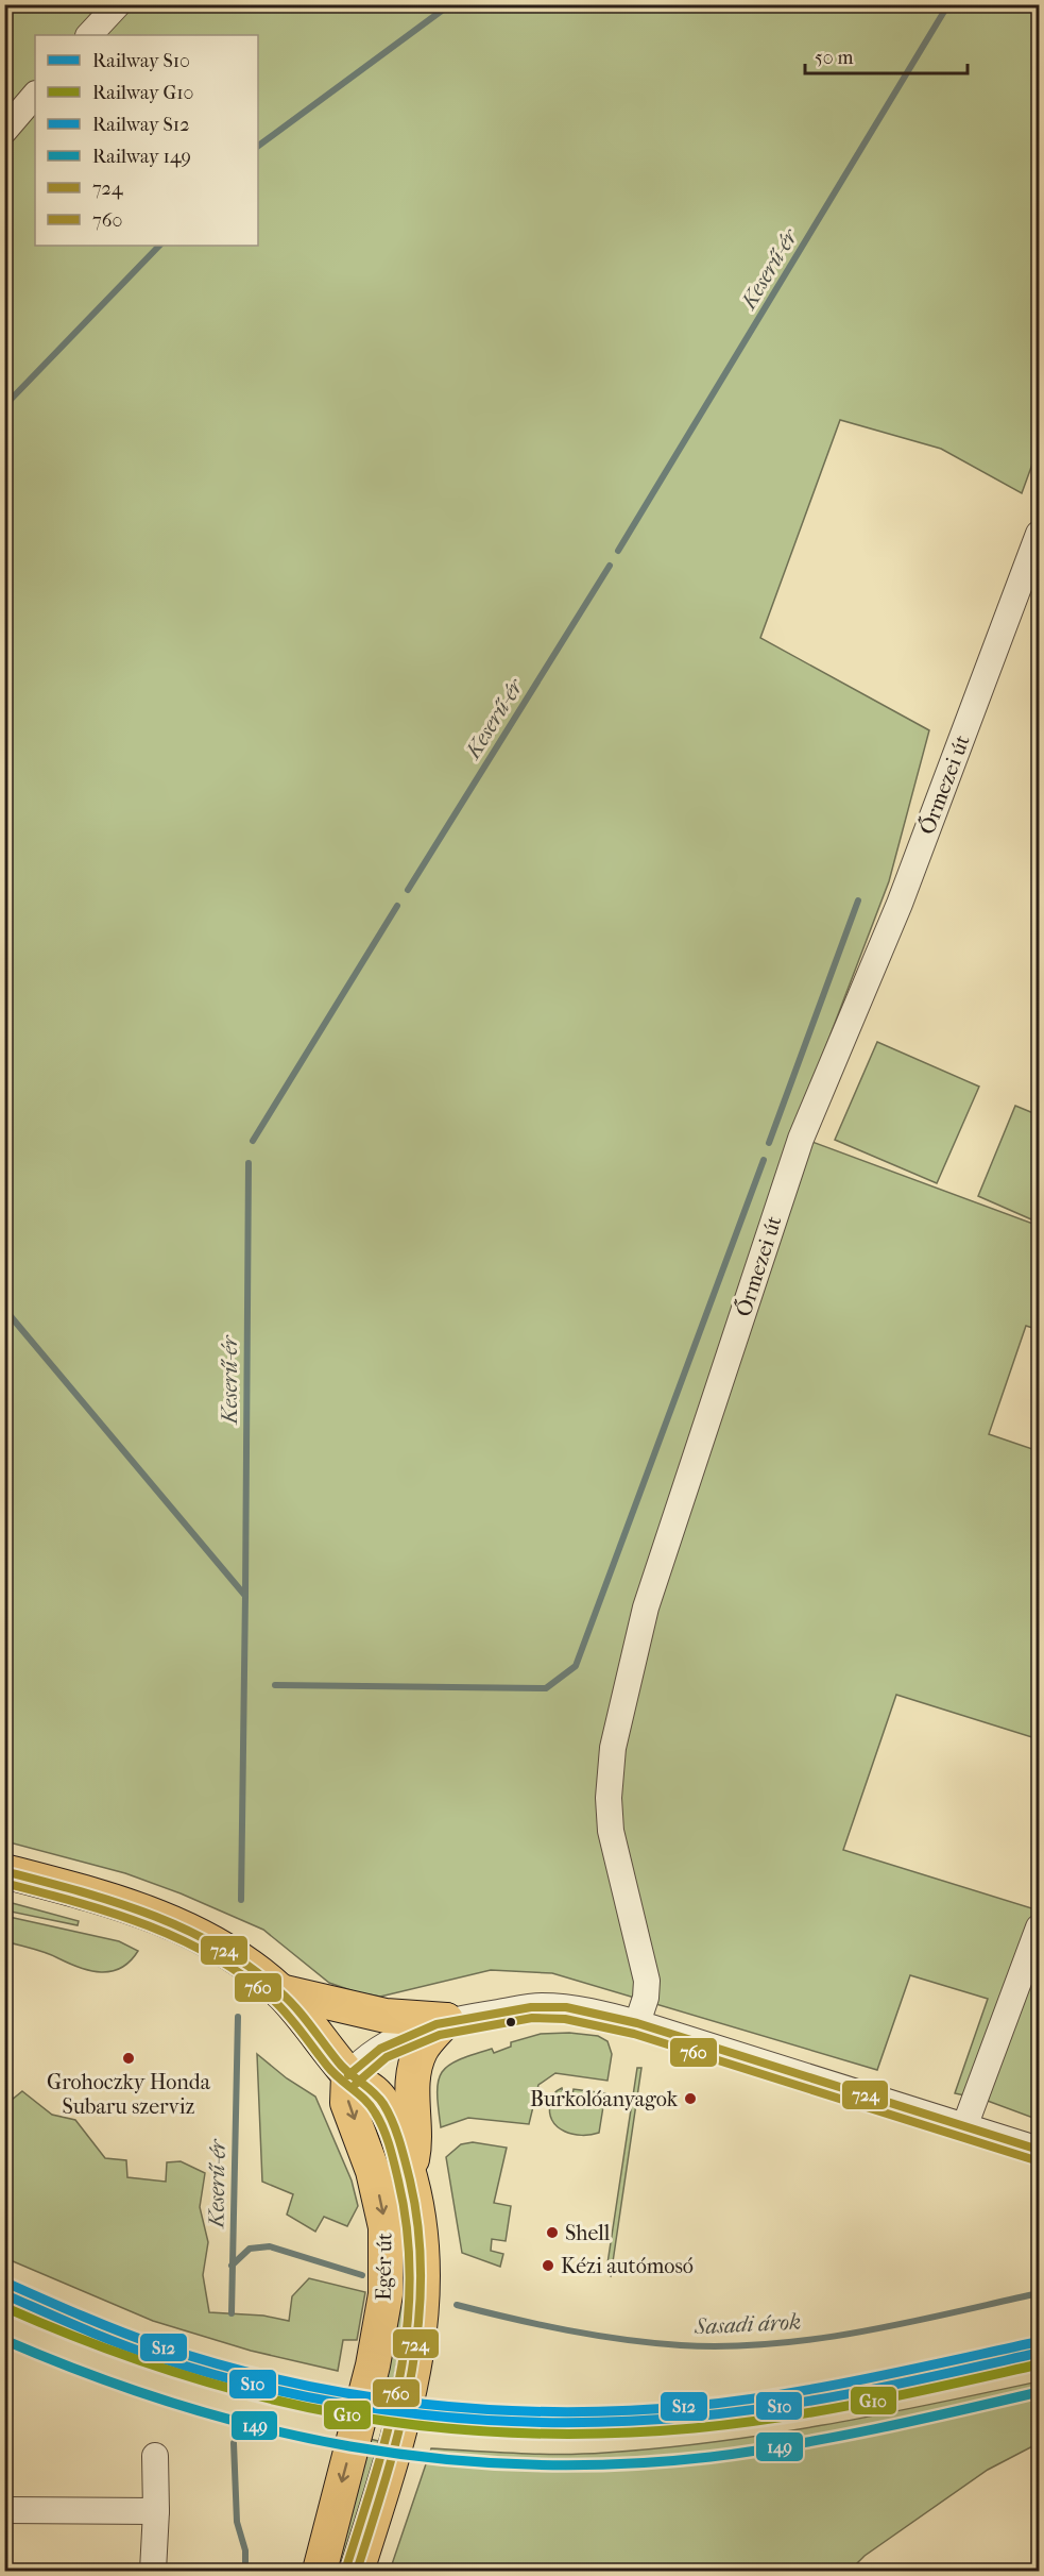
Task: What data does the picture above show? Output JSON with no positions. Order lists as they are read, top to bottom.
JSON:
{
  "streets": {
    "main road": ["Egér út"],
    "street": ["Őrmezei út"]
  },
  "water": ["Keserű-ér", "Sasadi árok"],
  "places": [
    "Grohoczky Honda Subaru szerviz",
    "Burkolóanyagok",
    "Shell",
    "Kézi autómosó"
  ],
  "lines": [
    "transit line 724",
    "transit line 760",
    "rail line S12",
    "rail line S10",
    "rail line G10",
    "rail line 149"
  ],
  "legend": [
    "Railway S10",
    "Railway G10",
    "Railway S12",
    "Railway 149",
    "724",
    "760"
  ],
  "scale_bar": "50 m"
}
